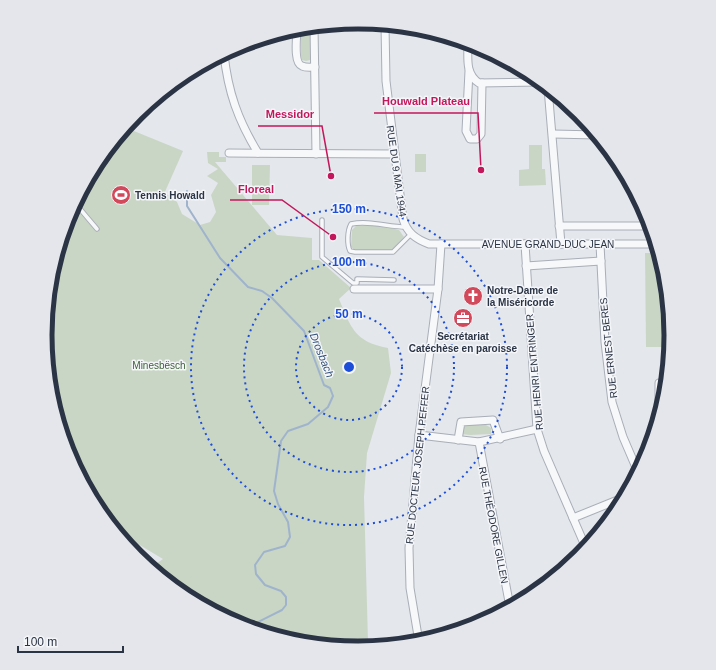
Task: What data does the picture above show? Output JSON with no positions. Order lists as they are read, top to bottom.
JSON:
{
  "streets": {
    "street": [
      "RUE DU 9 MAI 1944",
      "AVENUE GRAND-DUC JEAN",
      "RUE ERNEST BERES",
      "RUE HENRI ENTRINGER",
      "RUE DOCTEUR JOSEPH PEFFER",
      "RUE THÉODORE GILLEN"
    ]
  },
  "crossings": [
    ["RUE DU 9 MAI 1944", "AVENUE GRAND-DUC JEAN"],
    ["RUE DU 9 MAI 1944", "RUE DOCTEUR JOSEPH PEFFER"],
    ["AVENUE GRAND-DUC JEAN", "RUE ERNEST BERES"],
    ["AVENUE GRAND-DUC JEAN", "RUE HENRI ENTRINGER"],
    ["AVENUE GRAND-DUC JEAN", "RUE DOCTEUR JOSEPH PEFFER"]
  ],
  "water": ["Drosbach"],
  "parks": ["Minesbësch"],
  "places": {
    "other": ["Houwald Plateau", "Messidor", "Floreal"],
    "sports": ["Tennis Howald"],
    "church": ["Notre-Dame de la Miséricorde"],
    "office": ["Secrétariat Catéchèse en paroisse"]
  },
  "scale_bar": "100 m",
  "rings": ["150 m", "100 m", "50 m"]
}
